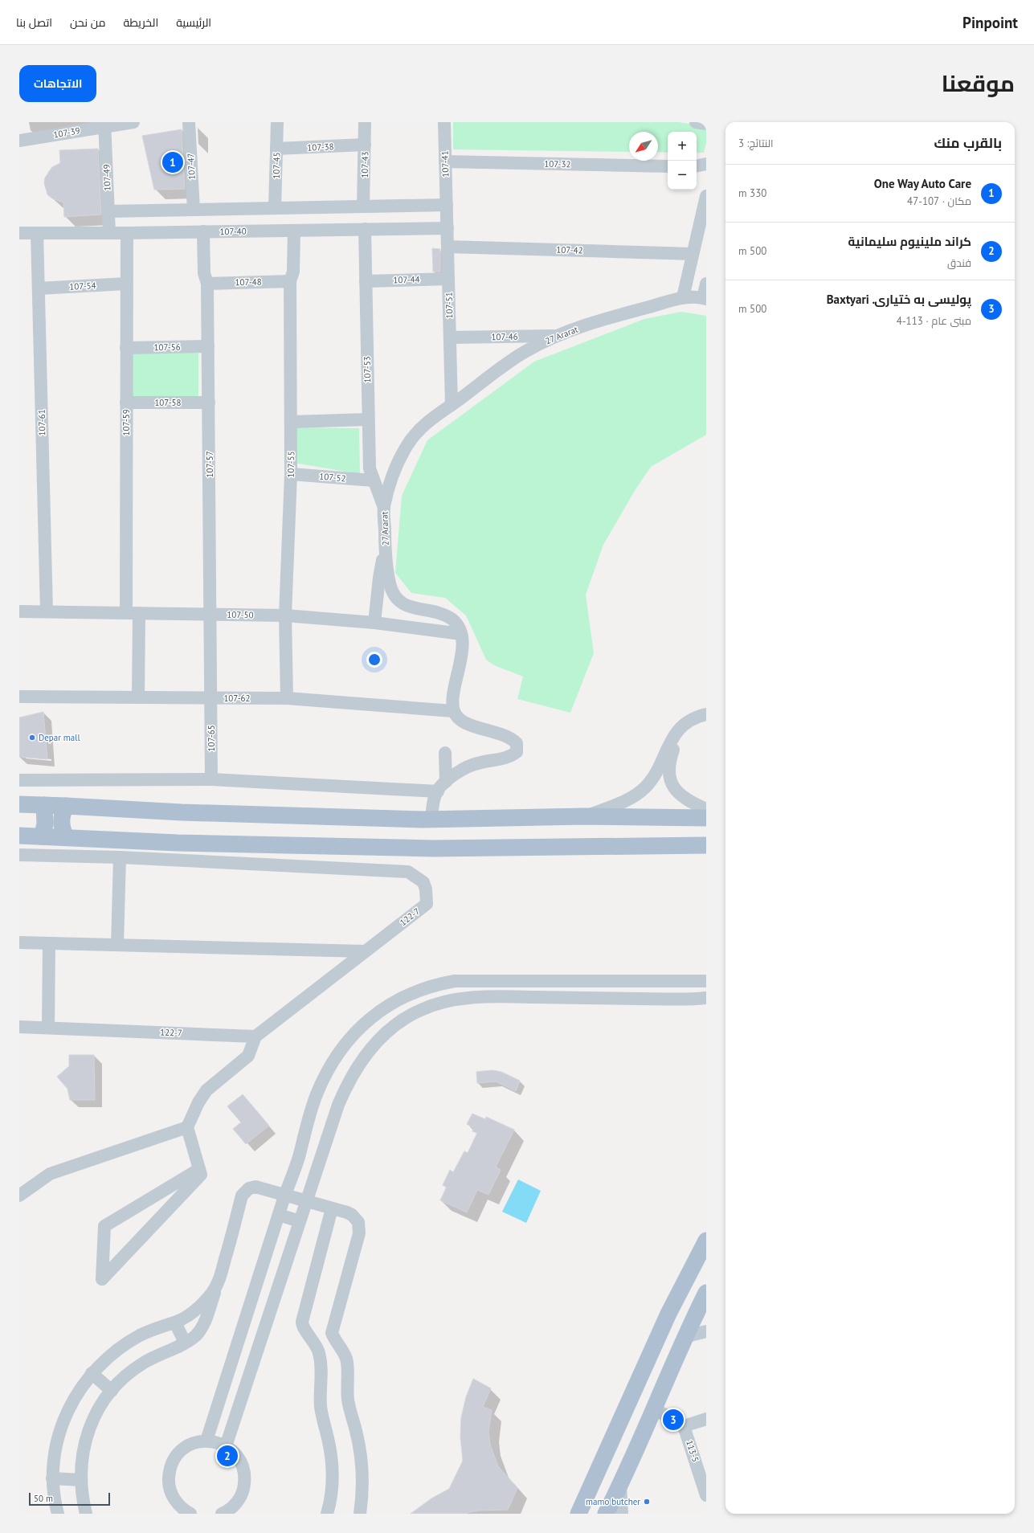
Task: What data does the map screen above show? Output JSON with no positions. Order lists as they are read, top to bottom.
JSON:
{
  "streets": {
    "street": [
      "107-39",
      "107-38",
      "107-41",
      "107-32",
      "107-43",
      "107-45",
      "107-47",
      "107-49",
      "107-40",
      "107-42",
      "107-44",
      "107-48",
      "107-54",
      "107-51",
      "27 Ararat",
      "107-46",
      "107-56",
      "107-53",
      "107-58",
      "107-61",
      "107-59",
      "107-57",
      "107-55",
      "107-52",
      "107-50",
      "107-62",
      "107-65",
      "122-7",
      "113-5"
    ]
  },
  "crossings": [
    ["107-39", "107-49"],
    ["107-38", "107-43"],
    ["107-38", "107-45"],
    ["107-41", "107-32"],
    ["107-41", "107-51"],
    ["107-49", "107-40"],
    ["107-40", "107-51"],
    ["107-40", "107-53"],
    ["107-40", "107-61"],
    ["107-40", "107-59"],
    ["107-40", "107-57"],
    ["107-40", "107-55"],
    ["107-42", "107-51"],
    ["107-44", "107-51"],
    ["107-44", "107-53"],
    ["107-48", "107-57"],
    ["107-48", "107-55"],
    ["107-54", "107-61"],
    ["107-54", "107-59"],
    ["107-51", "27 Ararat"],
    ["107-51", "107-46"],
    ["27 Ararat", "107-46"],
    ["27 Ararat", "107-53"],
    ["27 Ararat", "107-50"],
    ["107-56", "107-59"],
    ["107-56", "107-57"],
    ["107-53", "107-52"],
    ["107-58", "107-59"],
    ["107-58", "107-57"],
    ["107-61", "107-50"],
    ["107-59", "107-50"],
    ["107-57", "107-50"],
    ["107-57", "107-62"],
    ["107-57", "107-65"],
    ["107-55", "107-52"],
    ["107-55", "107-50"],
    ["107-55", "107-62"],
    ["107-62", "107-65"]
  ],
  "places": ["Depar mall", "mamo butcher"],
  "scale_bar": "50 m",
  "north": "bottom left",
  "page": {
    "header": "Pinpoint",
    "nav": [
      "الرئيسية",
      "الخريطة",
      "من نحن",
      "اتصل بنا"
    ],
    "title": "موقعنا",
    "buttons": "الاتجاهات",
    "heading": ["بالقرب منك", "النتائج: 3"],
    "map_buttons": ["+", "−"],
    "pins": ["1", "3", "2"],
    "list": [
      {
        "mark": "1",
        "name": "One Way Auto Care",
        "note": "مكان · 107-47",
        "value": "330 m"
      },
      {
        "mark": "2",
        "name": "كراند ملينيوم سليمانية",
        "note": "فندق",
        "value": "500 m"
      },
      {
        "mark": "3",
        "name": "پولیسی به ختیاری. Baxtyari",
        "note": "مبنى عام · 113-4",
        "value": "500 m"
      }
    ],
    "scale": "50 m"
  }
}
